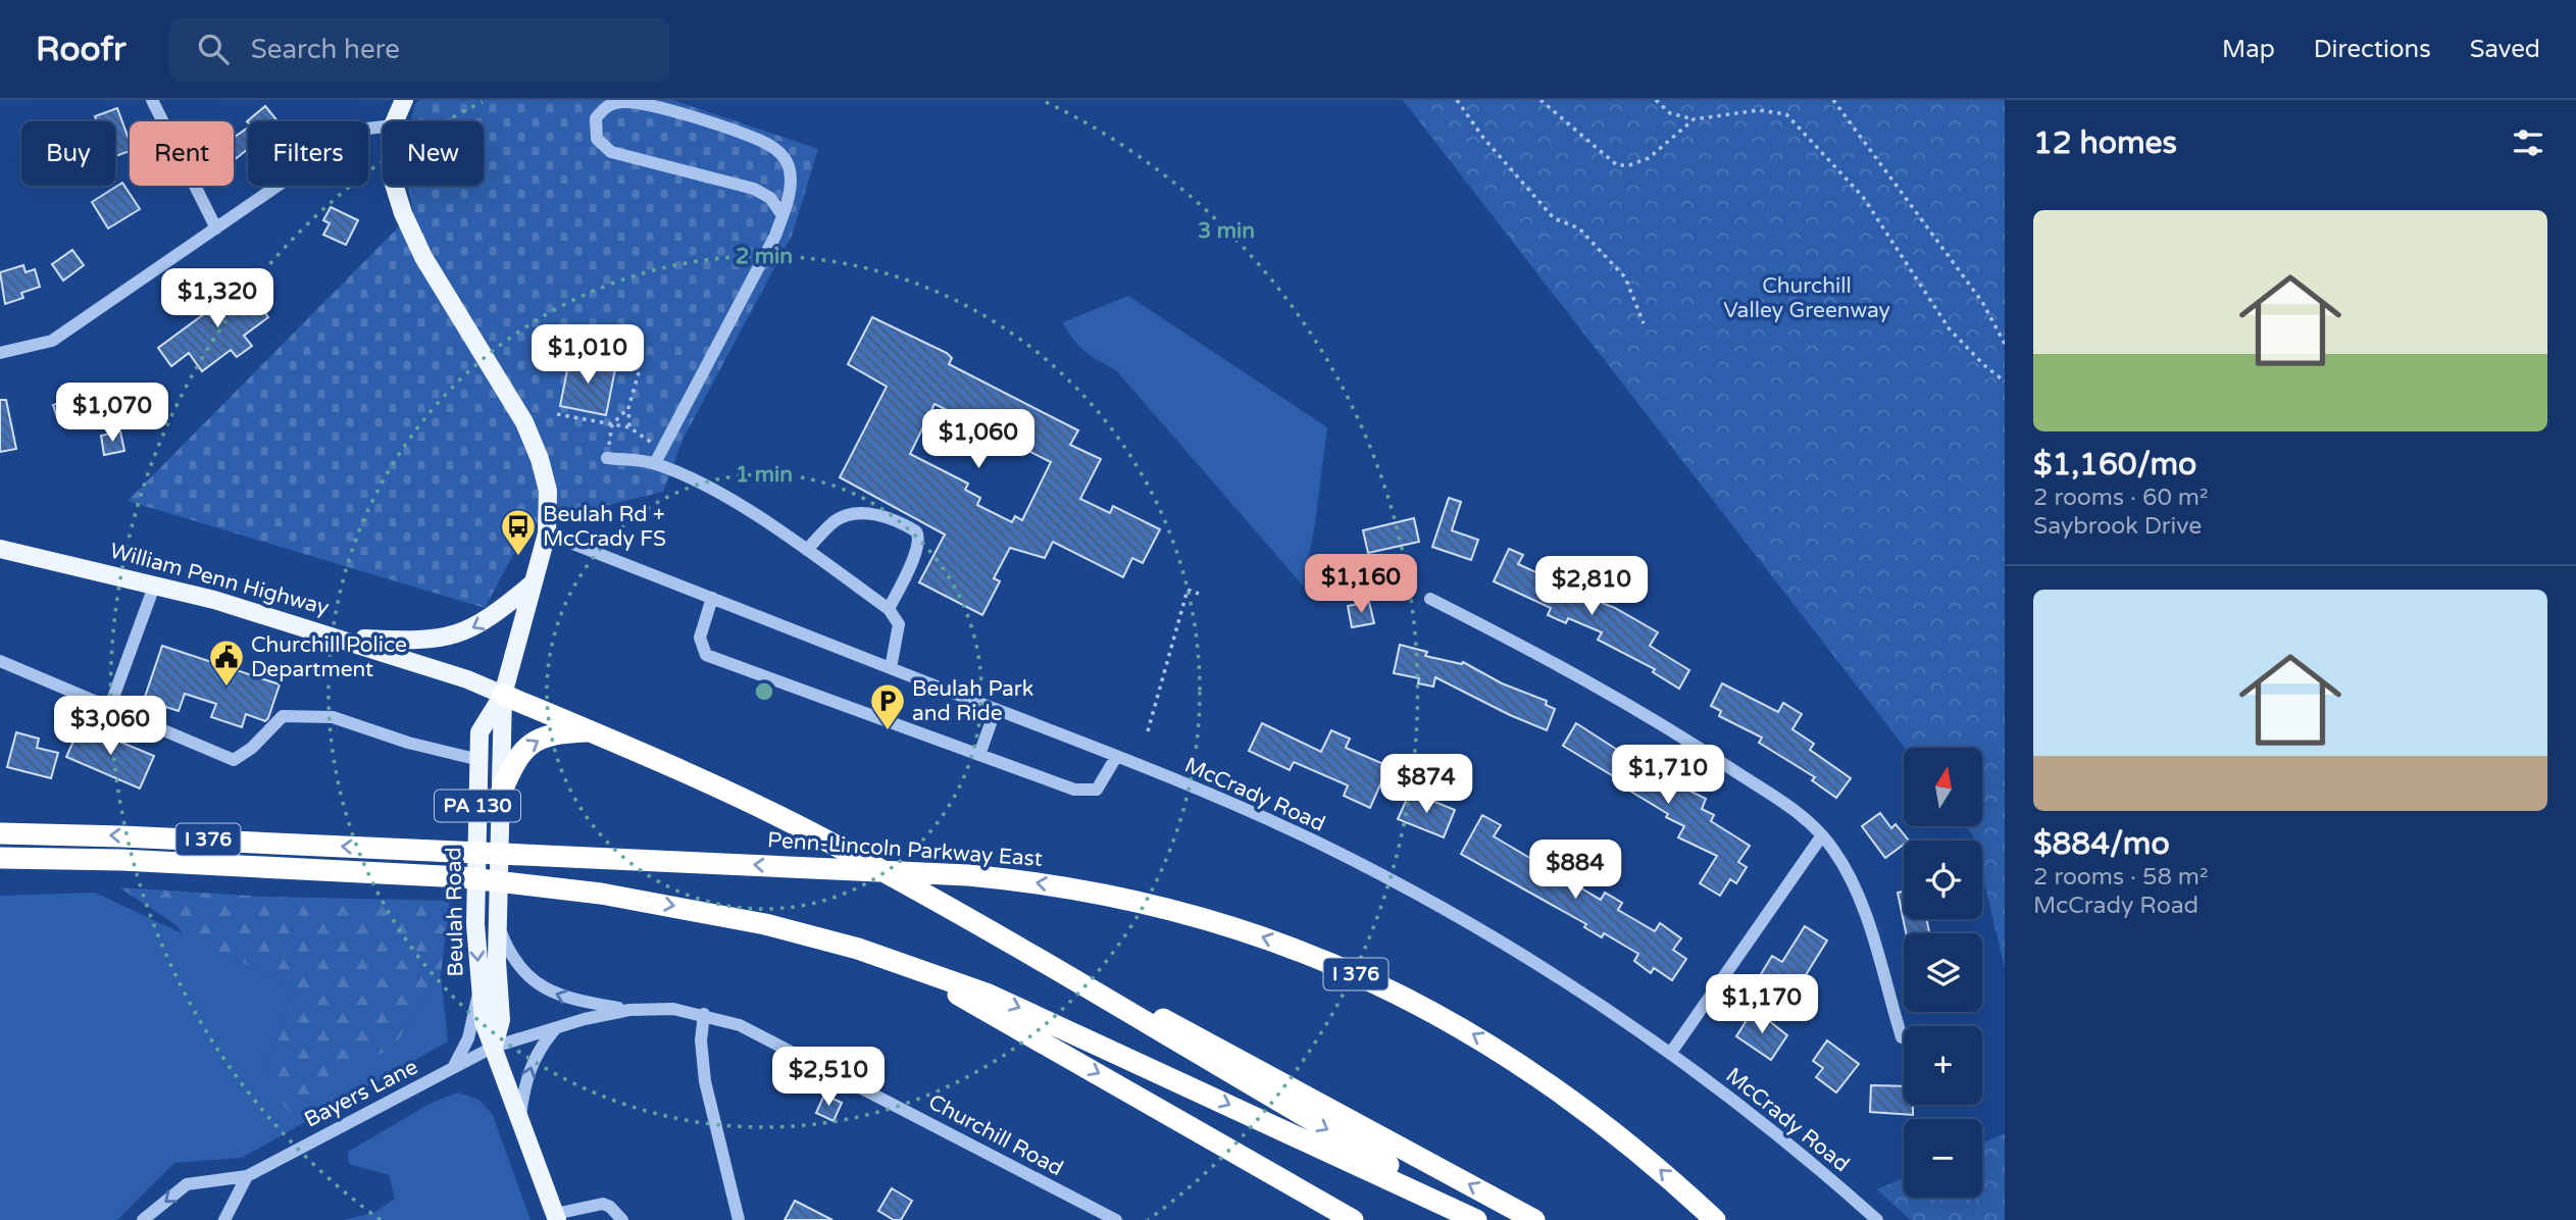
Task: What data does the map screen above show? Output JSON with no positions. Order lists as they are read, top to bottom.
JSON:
{
  "streets": {
    "highway": ["I 376", "Penn-Lincoln Parkway East"],
    "main road": ["William Penn Highway", "PA 130", "Beulah Road"],
    "street": ["McCrady Road", "Bayers Lane", "Churchill Road"]
  },
  "crossings": [
    ["William Penn Highway", "Beulah Road"],
    ["McCrady Road", "Beulah Road"],
    ["Beulah Road", "Bayers Lane"],
    ["Beulah Road", "Churchill Road"],
    ["Bayers Lane", "Churchill Road"]
  ],
  "parks": ["Churchill Valley Greenway"],
  "places": {
    "bus stop": ["Beulah Rd + McCrady FS"],
    "public building": ["Churchill Police Department"],
    "parking": ["Beulah Park and Ride"]
  },
  "north": "top",
  "page": {
    "header": "Roofr",
    "search": "Search here",
    "nav": ["Map", "Directions", "Saved"],
    "heading": "12 homes",
    "chip": [
      "Buy",
      "Rent",
      "Filters",
      "New"
    ],
    "list": [
      {
        "name": "$1,160/mo",
        "note": "2 rooms · 60 m² · Saybrook Drive"
      },
      {
        "name": "$884/mo",
        "note": "2 rooms · 58 m² · McCrady Road"
      }
    ],
    "price": [
      "$1,320",
      "$1,010",
      "$1,070",
      "$1,060",
      "$1,160",
      "$2,810",
      "$3,060",
      "$1,710",
      "$874",
      "$884",
      "$1,170",
      "$2,510"
    ],
    "map_buttons": ["+", "−"]
  },
  "rings": ["3 min", "2 min", "1 min"]
}
